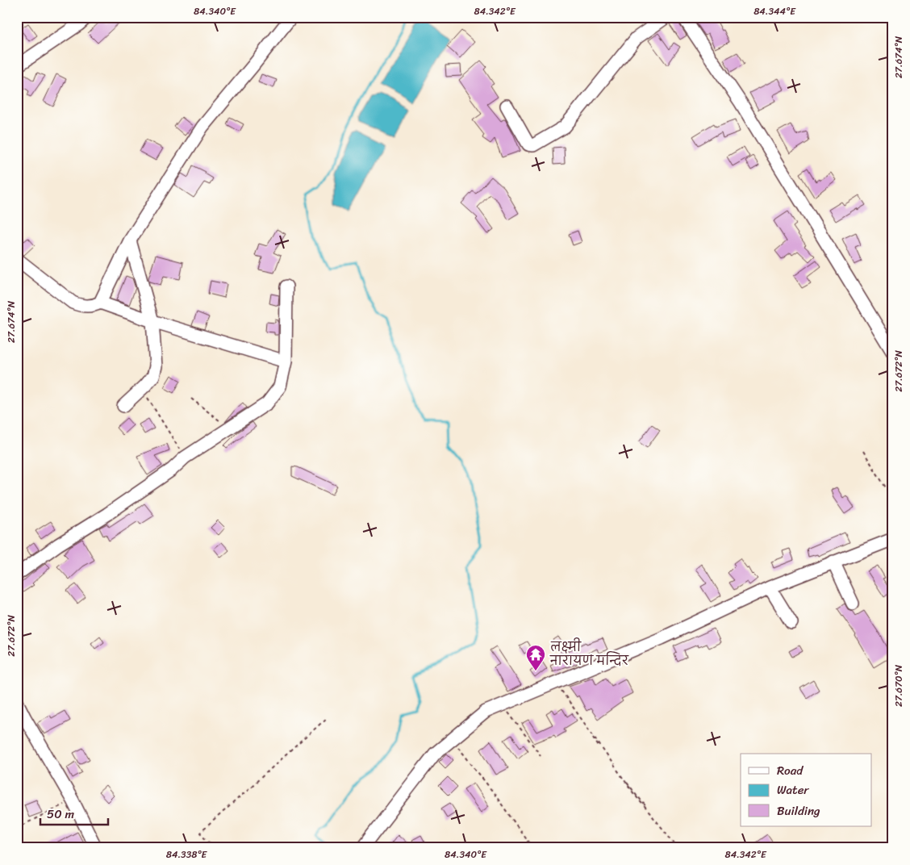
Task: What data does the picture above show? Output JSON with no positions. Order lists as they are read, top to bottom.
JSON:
{
  "places": {
    "temple": ["लक्ष्मी नारायण मन्दिर"]
  },
  "legend": ["Road", "Water", "Building"],
  "scale_bar": "50 m",
  "coordinates": [
    "84.340°E",
    "84.342°E",
    "84.344°E",
    "27.674°N",
    "27.672°N",
    "27.670°N",
    "84.338°E"
  ]
}
